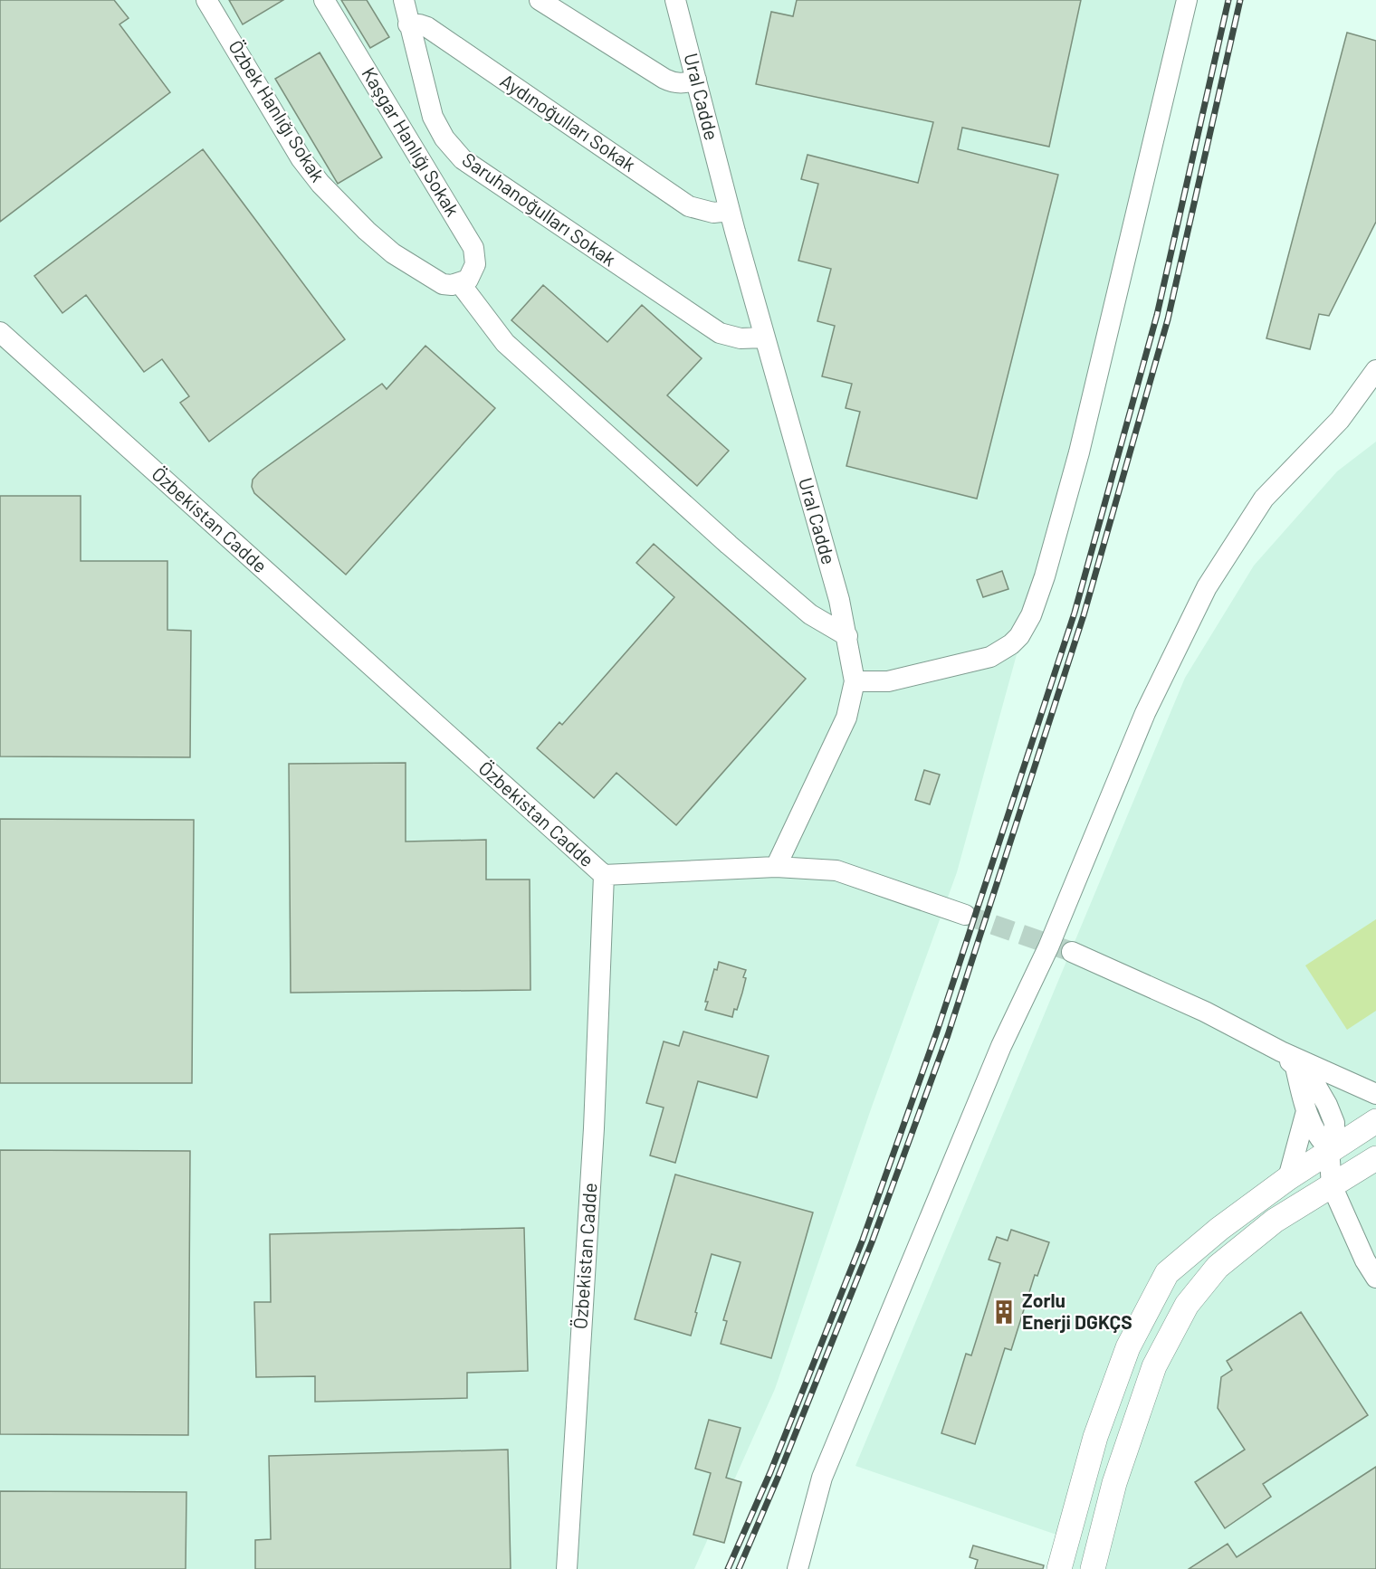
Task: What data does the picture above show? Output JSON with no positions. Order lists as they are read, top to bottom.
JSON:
{
  "streets": {
    "street": [
      "Ural Cadde",
      "Özbek Hanlığı Sokak",
      "Aydınoğulları Sokak",
      "Kaşgar Hanlığı Sokak",
      "Saruhanoğulları Sokak",
      "Özbekistan Cadde"
    ]
  },
  "crossings": [
    ["Ural Cadde", "Aydınoğulları Sokak"],
    ["Ural Cadde", "Saruhanoğulları Sokak"],
    ["Özbek Hanlığı Sokak", "Kaşgar Hanlığı Sokak"],
    ["Aydınoğulları Sokak", "Saruhanoğulları Sokak"]
  ],
  "places": {
    "building": ["Zorlu Enerji DGKÇS"]
  }
}
